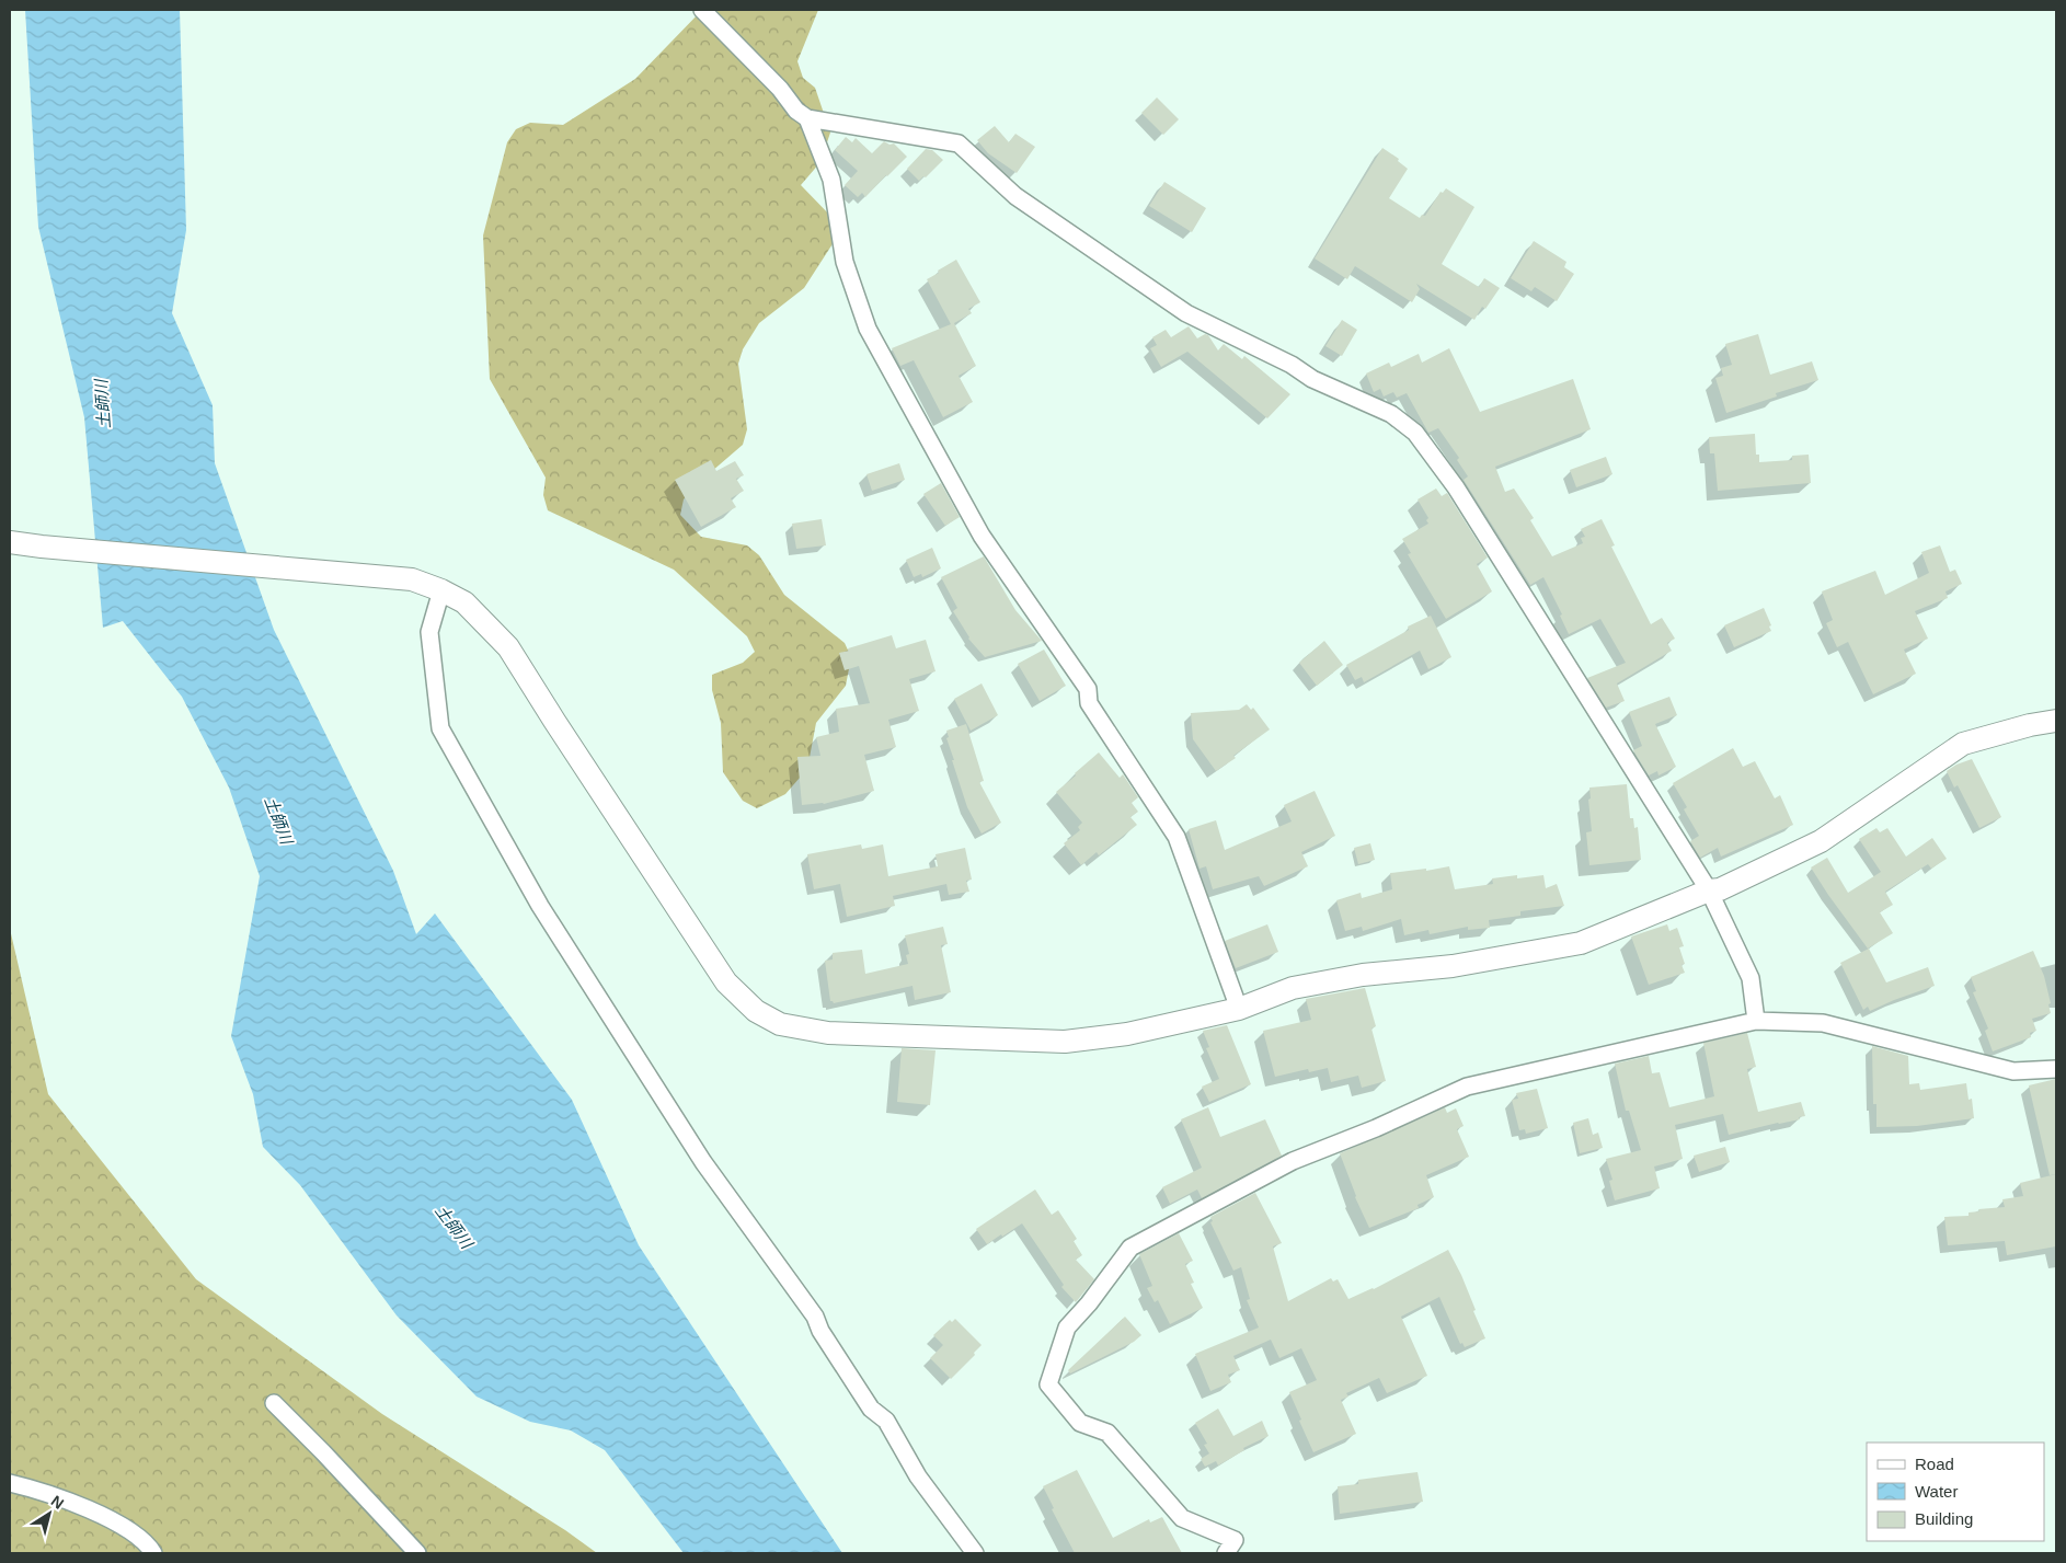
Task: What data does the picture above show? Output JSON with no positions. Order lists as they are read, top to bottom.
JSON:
{
  "water": ["土師川"],
  "legend": ["Road", "Water", "Building"],
  "north": "top right"
}
